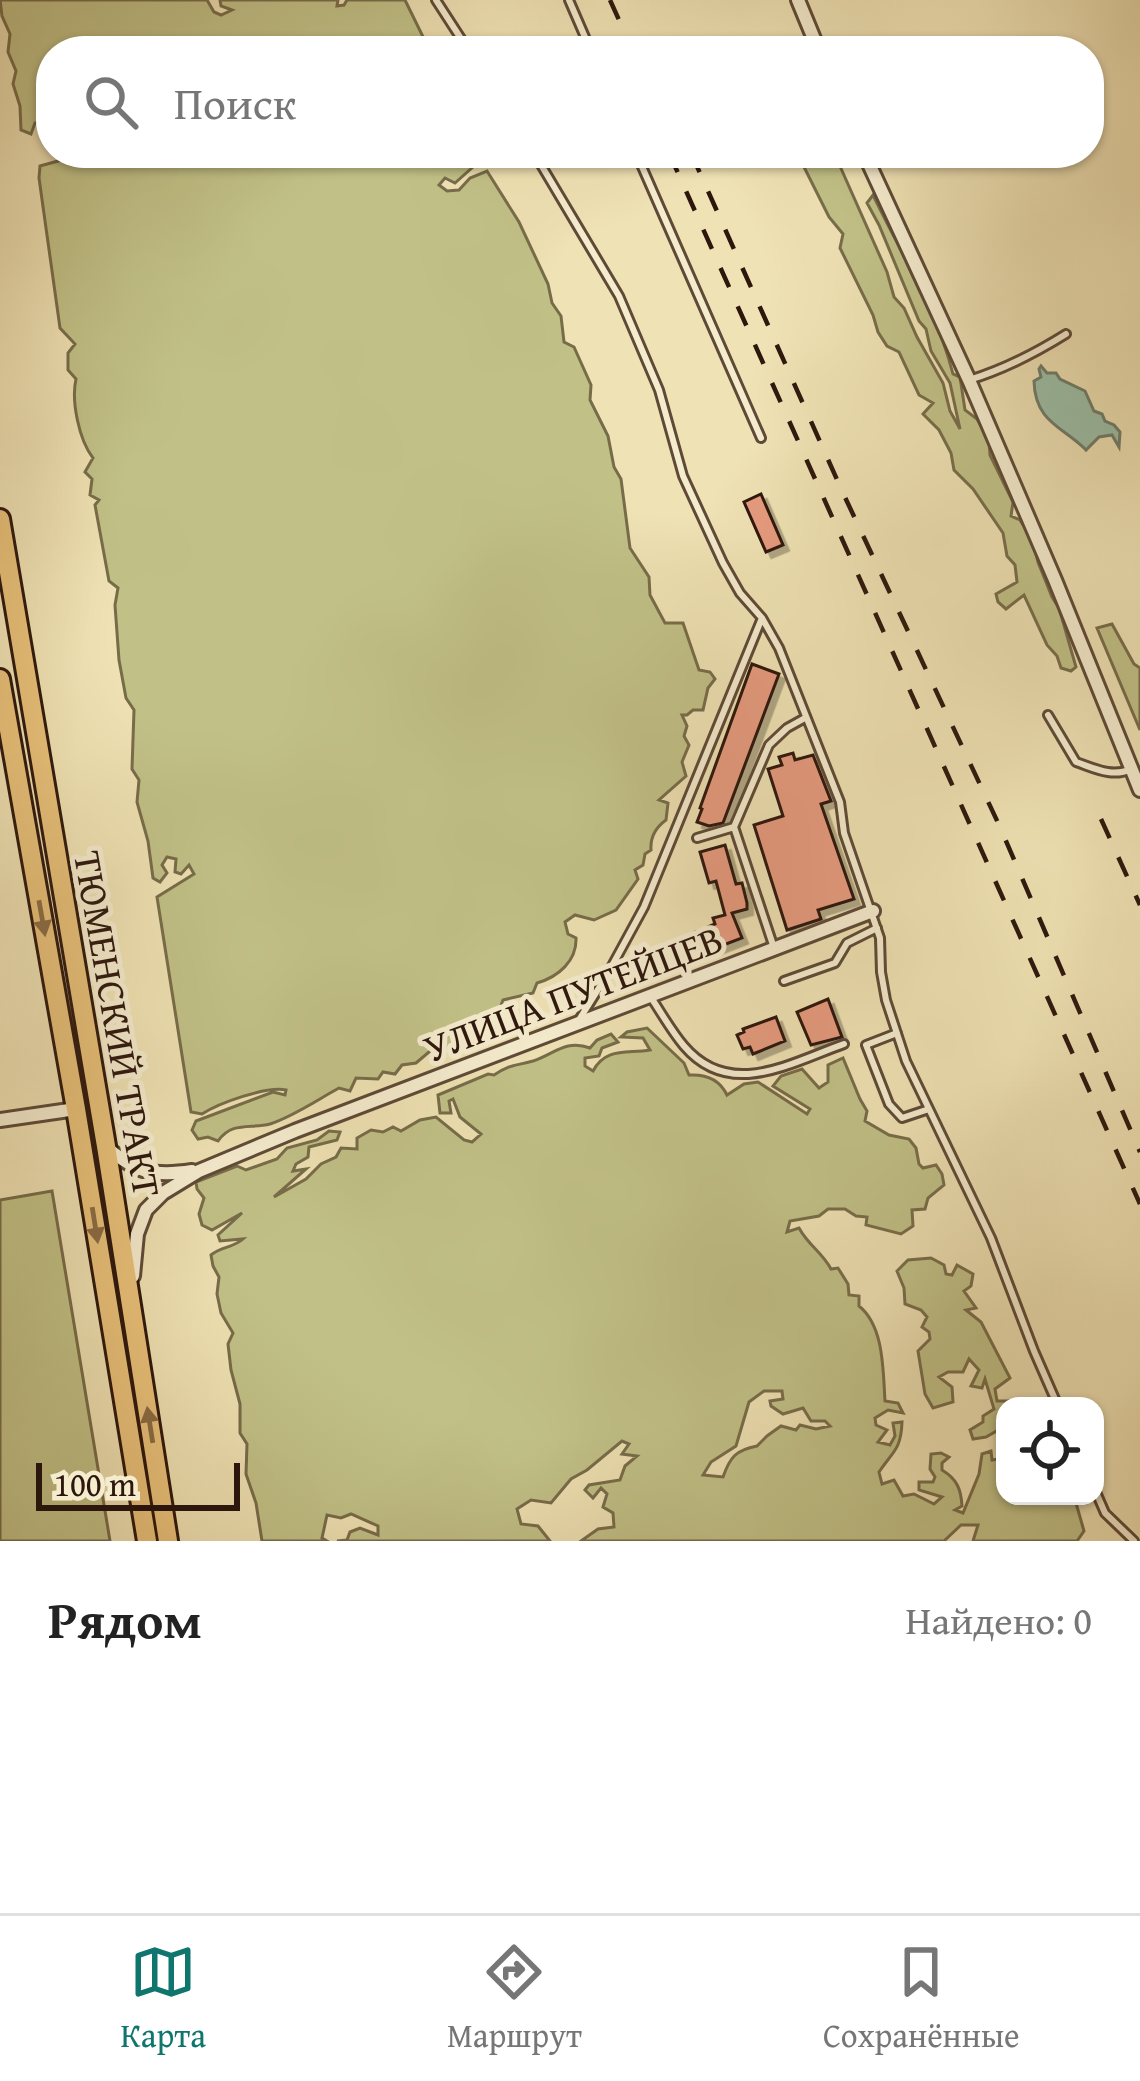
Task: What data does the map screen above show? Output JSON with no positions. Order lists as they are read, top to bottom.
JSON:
{
  "streets": {
    "main road": ["ТЮМЕНСКИЙ ТРАКТ"],
    "street": ["УЛИЦА ПУТЕЙЦЕВ"]
  },
  "scale_bar": "100 m",
  "page": {
    "search": "Поиск",
    "scale": "100 m",
    "heading": ["Рядом", "Найдено: 0"],
    "nav": ["Карта", "Маршрут", "Сохранённые"]
  }
}
